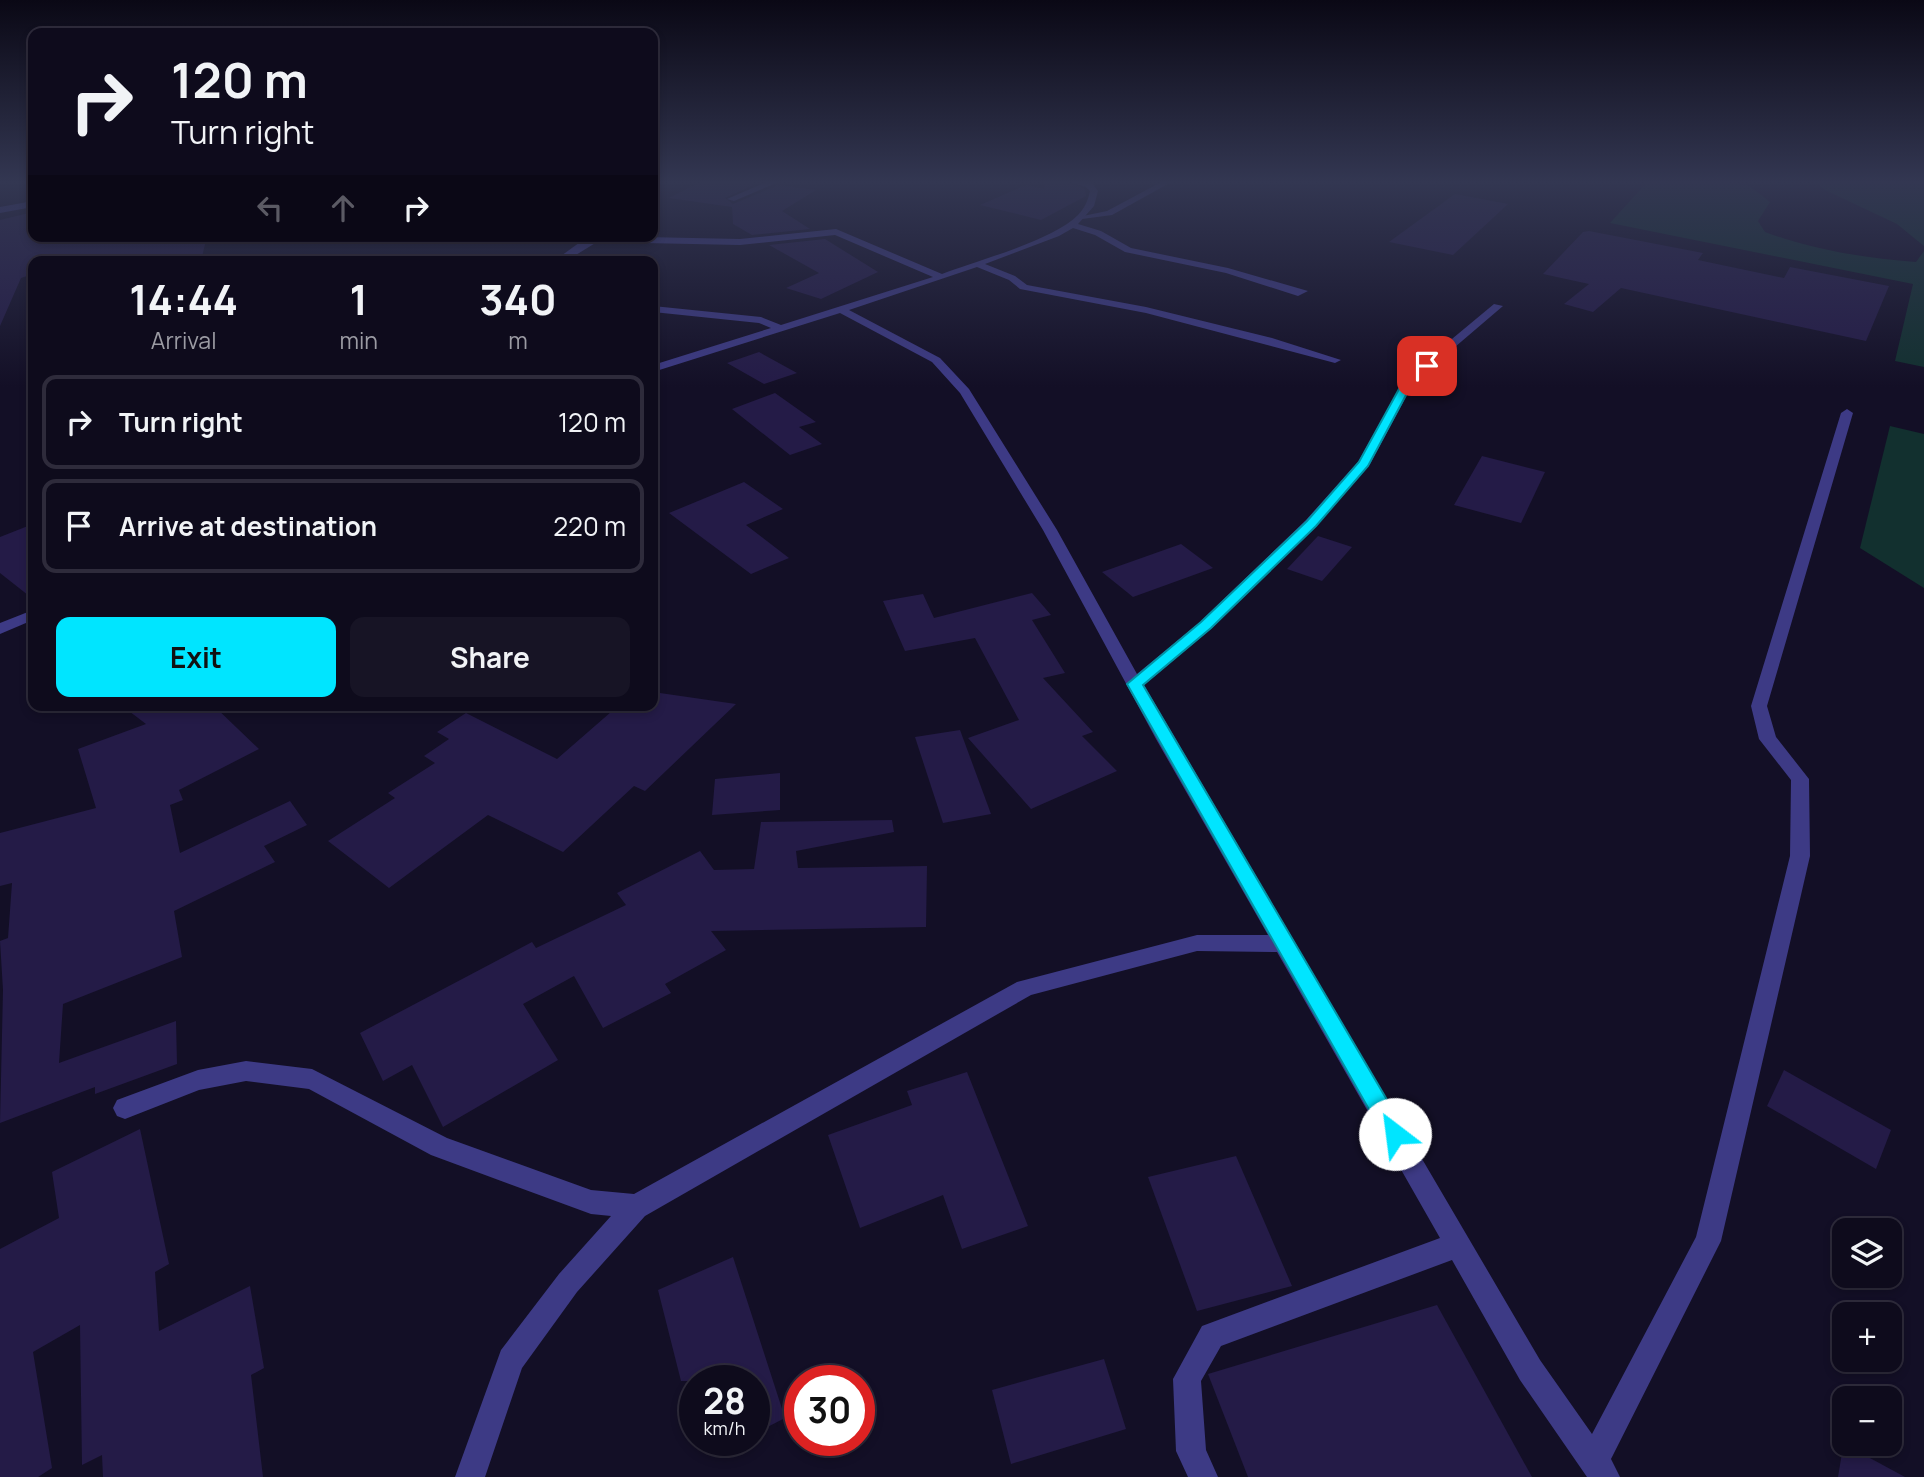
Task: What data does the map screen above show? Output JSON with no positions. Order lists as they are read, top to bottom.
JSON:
{
  "page": {
    "turn": ["120 m", "Turn right"],
    "eta": [
      "14:44",
      "Arrival",
      "1",
      "min",
      "340",
      "m"
    ],
    "list": [
      {
        "name": "Turn right",
        "value": "120 m"
      },
      {
        "name": "Arrive at destination",
        "value": "220 m"
      }
    ],
    "buttons": ["Exit", "Share"],
    "map_buttons": ["+", "−"],
    "speed": "28 km/h",
    "limit": "30"
  }
}
